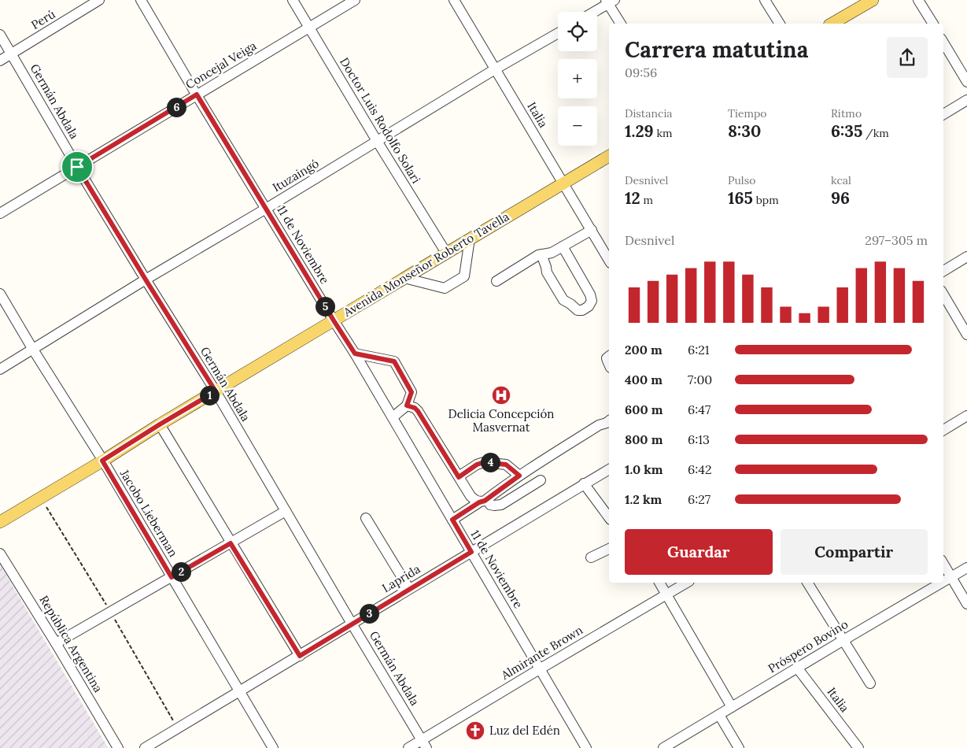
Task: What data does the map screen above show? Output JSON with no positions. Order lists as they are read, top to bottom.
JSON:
{
  "streets": {
    "main road": ["Avenida Monseñor Roberto Tavella"],
    "street": [
      "Perú",
      "Concejal Veiga",
      "Germán Abdala",
      "Italia",
      "Doctor Luis Rodolfo Solari",
      "Ituzaingó",
      "11 de Noviembre",
      "Jacobo Lieberman",
      "Laprida",
      "República Argentina",
      "Próspero Bovino",
      "Almirante Brown"
    ]
  },
  "crossings": [
    ["Perú", "Germán Abdala"],
    ["Concejal Veiga", "Germán Abdala"],
    ["Concejal Veiga", "Doctor Luis Rodolfo Solari"],
    ["Concejal Veiga", "11 de Noviembre"],
    ["Germán Abdala", "Ituzaingó"],
    ["Germán Abdala", "Avenida Monseñor Roberto Tavella"],
    ["Germán Abdala", "Laprida"],
    ["Germán Abdala", "Almirante Brown"],
    ["Italia", "Ituzaingó"],
    ["Italia", "Avenida Monseñor Roberto Tavella"],
    ["Italia", "Próspero Bovino"],
    ["Doctor Luis Rodolfo Solari", "Ituzaingó"],
    ["Doctor Luis Rodolfo Solari", "Avenida Monseñor Roberto Tavella"],
    ["Ituzaingó", "11 de Noviembre"],
    ["Ituzaingó", "Jacobo Lieberman"],
    ["11 de Noviembre", "Avenida Monseñor Roberto Tavella"],
    ["11 de Noviembre", "Laprida"],
    ["11 de Noviembre", "Almirante Brown"],
    ["Avenida Monseñor Roberto Tavella", "Jacobo Lieberman"],
    ["Jacobo Lieberman", "Laprida"]
  ],
  "places": {
    "hospital": ["Delicia Concepción Masvernat"],
    "church": ["Luz del Edén"]
  },
  "page": {
    "map_buttons": ["+", "−"],
    "heading": ["Carrera matutina", "09:56"],
    "stats": [
      ["Distancia", "1.29 km"],
      ["Tiempo", "8:30"],
      ["Ritmo", "6:35 /km"],
      ["Desnivel", "12 m"],
      ["Pulso", "165 bpm"],
      ["kcal", "96"]
    ],
    "pins": [
      "6",
      "5",
      "1",
      "4",
      "2",
      "3"
    ],
    "chart": ["Desnivel", "297–305 m"],
    "list": [
      {
        "name": "200 m",
        "note": "6:21"
      },
      {
        "name": "400 m",
        "note": "7:00"
      },
      {
        "name": "600 m",
        "note": "6:47"
      },
      {
        "name": "800 m",
        "note": "6:13"
      },
      {
        "name": "1.0 km",
        "note": "6:42"
      },
      {
        "name": "1.2 km",
        "note": "6:27"
      }
    ],
    "buttons": ["Guardar", "Compartir"]
  }
}
